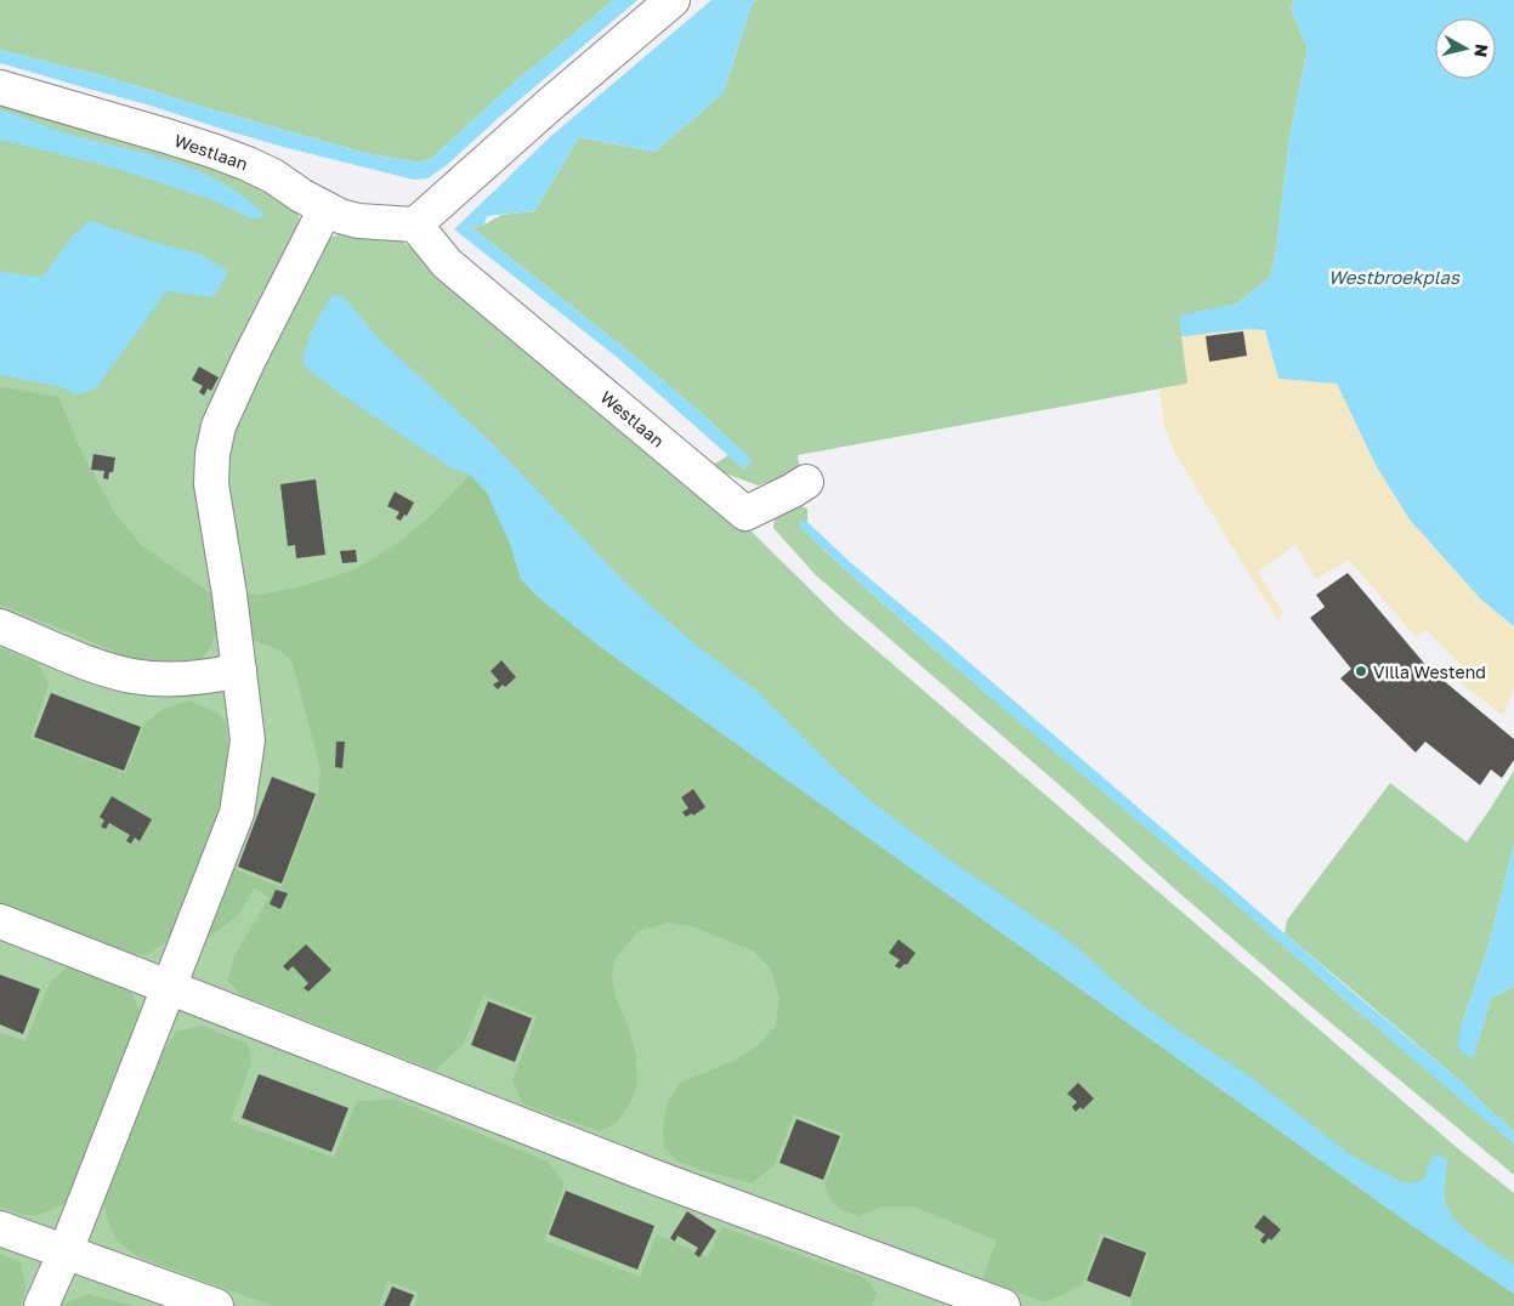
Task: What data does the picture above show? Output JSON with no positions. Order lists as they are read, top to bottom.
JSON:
{
  "streets": {
    "street": ["Westlaan"]
  },
  "water": ["Westbroekplas"],
  "places": ["Villa Westend"],
  "north": "right"
}
